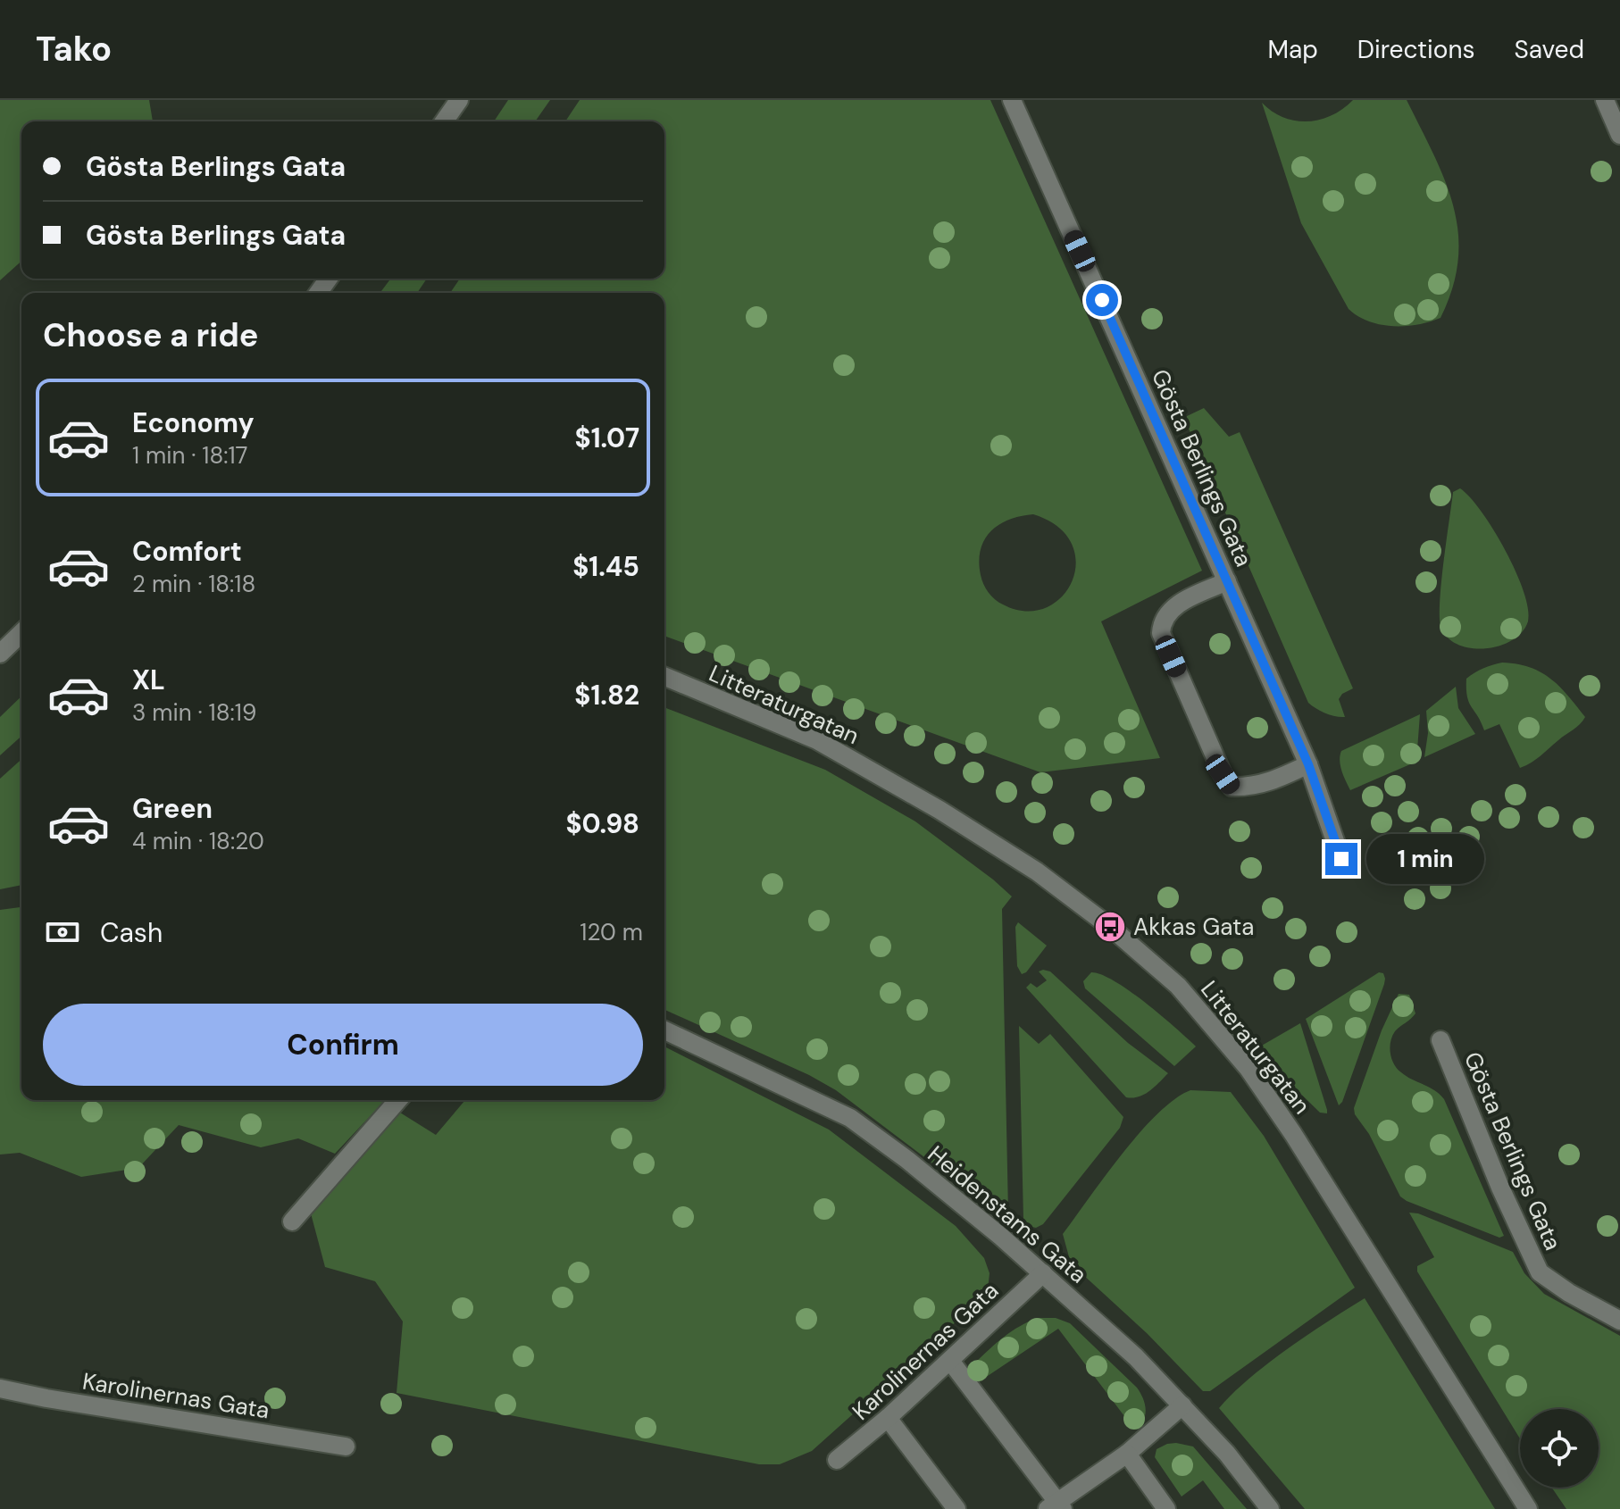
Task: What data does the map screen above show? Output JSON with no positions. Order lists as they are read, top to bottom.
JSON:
{
  "streets": {
    "street": [
      "Gösta Berlings Gata",
      "Litteraturgatan",
      "Heidenstams Gata",
      "Karolinernas Gata"
    ]
  },
  "crossings": [
    ["Heidenstams Gata", "Karolinernas Gata"]
  ],
  "places": {
    "bus stop": ["Akkas Gata"]
  },
  "page": {
    "header": "Tako",
    "nav": ["Map", "Directions", "Saved"],
    "banner": ["Gösta Berlings Gata", "Gösta Berlings Gata"],
    "heading": "Choose a ride",
    "list": [
      {
        "name": "Economy",
        "note": "1 min · 18:17",
        "value": "$1.07"
      },
      {
        "name": "Comfort",
        "note": "2 min · 18:18",
        "value": "$1.45"
      },
      {
        "name": "XL",
        "note": "3 min · 18:19",
        "value": "$1.82"
      },
      {
        "name": "Green",
        "note": "4 min · 18:20",
        "value": "$0.98"
      }
    ],
    "bubble": "1 min",
    "pay": ["Cash", "120 m"],
    "buttons": "Confirm"
  }
}
